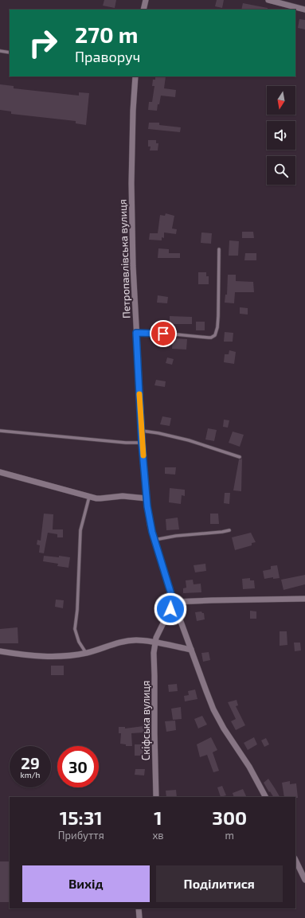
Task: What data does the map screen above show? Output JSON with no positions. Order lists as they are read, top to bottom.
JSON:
{
  "streets": {
    "street": ["Петропавлівська вулиця", "Скіфська вулиця"]
  },
  "crossings": [
    ["Петропавлівська вулиця", "Скіфська вулиця"]
  ],
  "north": "bottom",
  "page": {
    "turn": ["270 m", "Праворуч"],
    "speed": "29 km/h",
    "limit": "30",
    "eta": [
      "15:31",
      "Прибуття",
      "1",
      "хв",
      "300",
      "m"
    ],
    "buttons": ["Вихід", "Поділитися"]
  }
}
